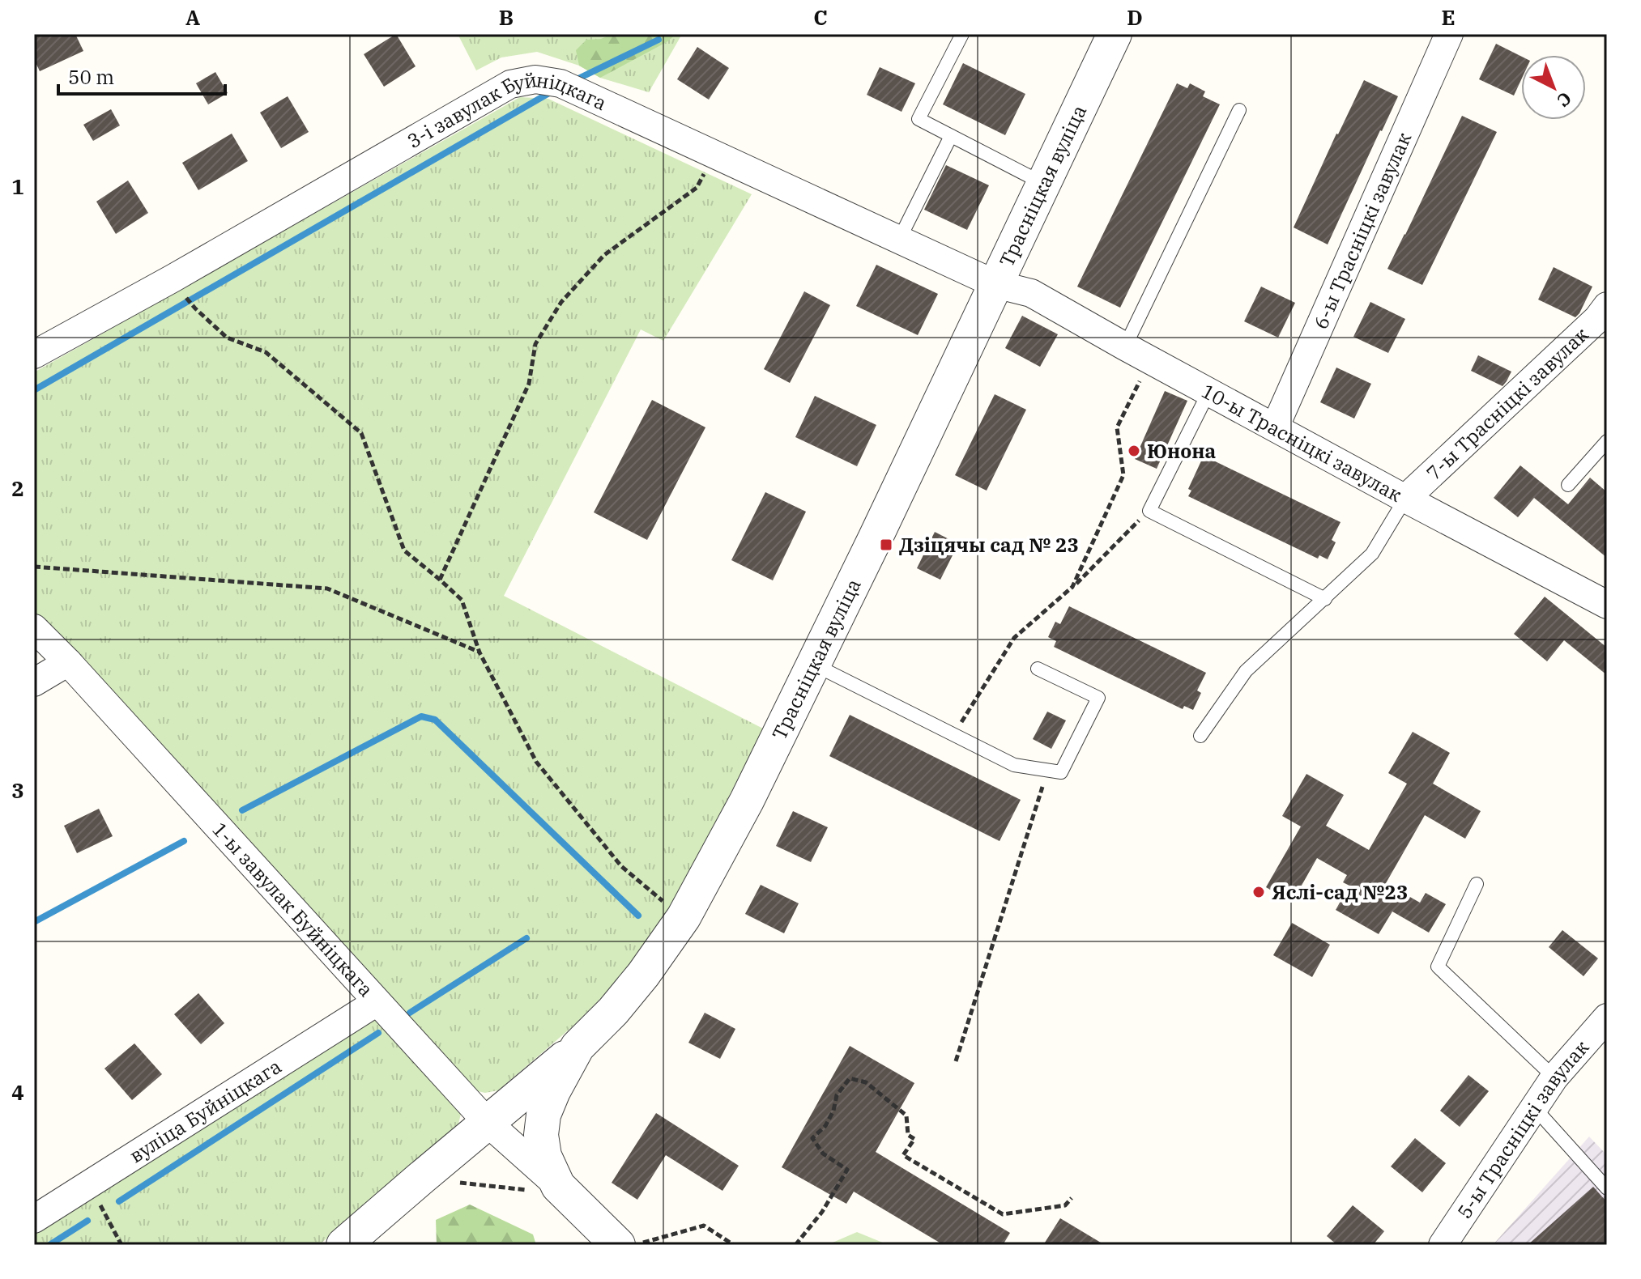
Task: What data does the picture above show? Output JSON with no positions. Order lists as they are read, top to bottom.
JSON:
{
  "streets": {
    "street": [
      "3-і завулак Буйніцкага",
      "Трасніцкая вуліца",
      "6-ы Трасніцкі завулак",
      "7-ы Трасніцкі завулак",
      "10-ы Трасніцкі завулак",
      "1-ы завулак Буйніцкага",
      "вуліца Буйніцкага",
      "5-ы Трасніцкі завулак"
    ]
  },
  "crossings": [
    ["3-і завулак Буйніцкага", "Трасніцкая вуліца"],
    ["3-і завулак Буйніцкага", "10-ы Трасніцкі завулак"],
    ["Трасніцкая вуліца", "10-ы Трасніцкі завулак"],
    ["Трасніцкая вуліца", "1-ы завулак Буйніцкага"],
    ["6-ы Трасніцкі завулак", "10-ы Трасніцкі завулак"],
    ["7-ы Трасніцкі завулак", "10-ы Трасніцкі завулак"],
    ["1-ы завулак Буйніцкага", "вуліца Буйніцкага"]
  ],
  "places": {
    "other": ["Юнона", "Яслі-сад №23"],
    "transit": ["Дзіцячы сад № 23"]
  },
  "scale_bar": "50 m",
  "north": "bottom right",
  "grid": {
    "columns": [
      "A",
      "B",
      "C",
      "D",
      "E"
    ],
    "rows": [
      "1",
      "2",
      "3",
      "4"
    ]
  }
}
